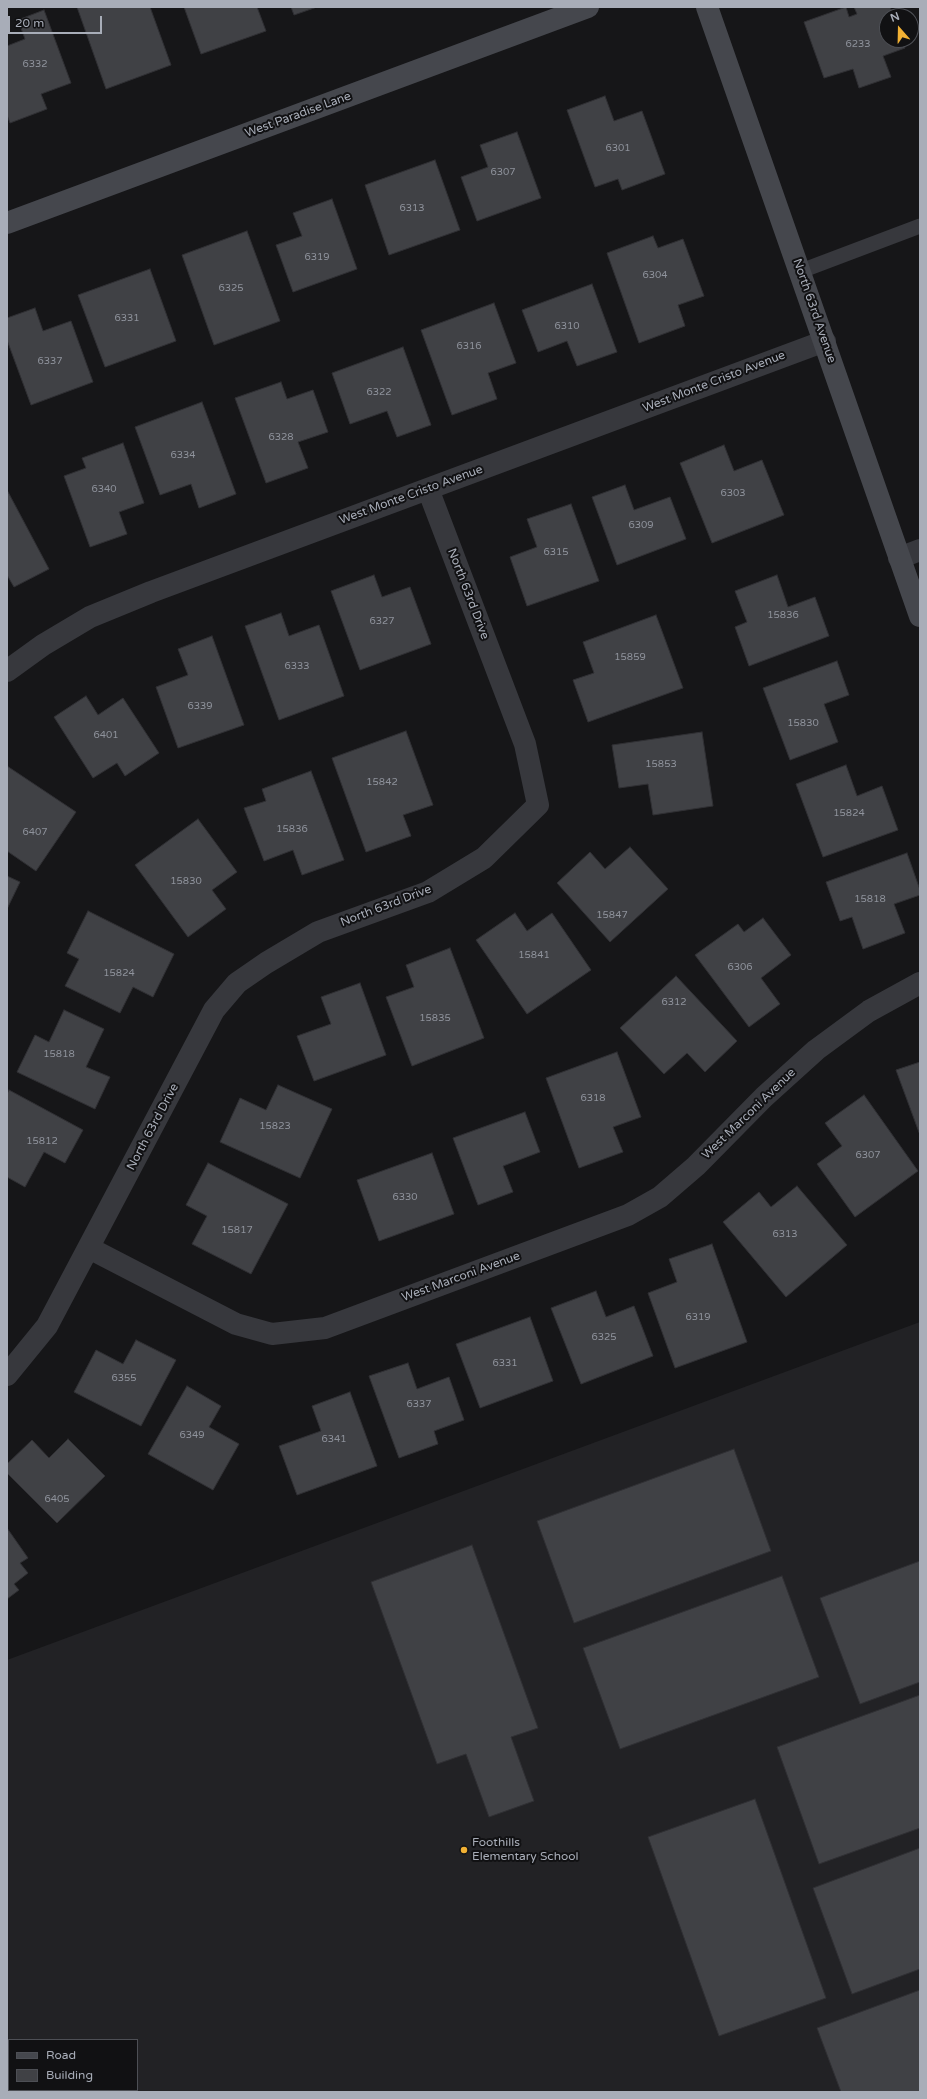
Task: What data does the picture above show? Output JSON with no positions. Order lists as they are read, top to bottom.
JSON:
{
  "streets": {
    "street": [
      "West Paradise Lane",
      "North 63rd Avenue",
      "West Monte Cristo Avenue",
      "North 63rd Drive",
      "West Marconi Avenue"
    ]
  },
  "crossings": [
    ["North 63rd Avenue", "West Monte Cristo Avenue"],
    ["West Monte Cristo Avenue", "North 63rd Drive"],
    ["North 63rd Drive", "West Marconi Avenue"]
  ],
  "places": ["Foothills Elementary School"],
  "house_numbers": [
    "6233",
    "6332",
    "6301",
    "6307",
    "6313",
    "6319",
    "6304",
    "6325",
    "6331",
    "6310",
    "6316",
    "6337",
    "6322",
    "6328",
    "6334",
    "6340",
    "6303",
    "6309",
    "6315",
    "15836",
    "6327",
    "15859",
    "6333",
    "6339",
    "15830",
    "6401",
    "15853",
    "15842",
    "15824",
    "15836",
    "6407",
    "15830",
    "15818",
    "15847",
    "15841",
    "6306",
    "15824",
    "6312",
    "15835",
    "15818",
    "6318",
    "15823",
    "15812",
    "6307",
    "6330",
    "15817",
    "6313",
    "6319",
    "6325",
    "6331",
    "6355",
    "6337",
    "6349",
    "6341",
    "6405"
  ],
  "legend": ["Road", "Building"],
  "scale_bar": "20 m",
  "north": "top"
}
